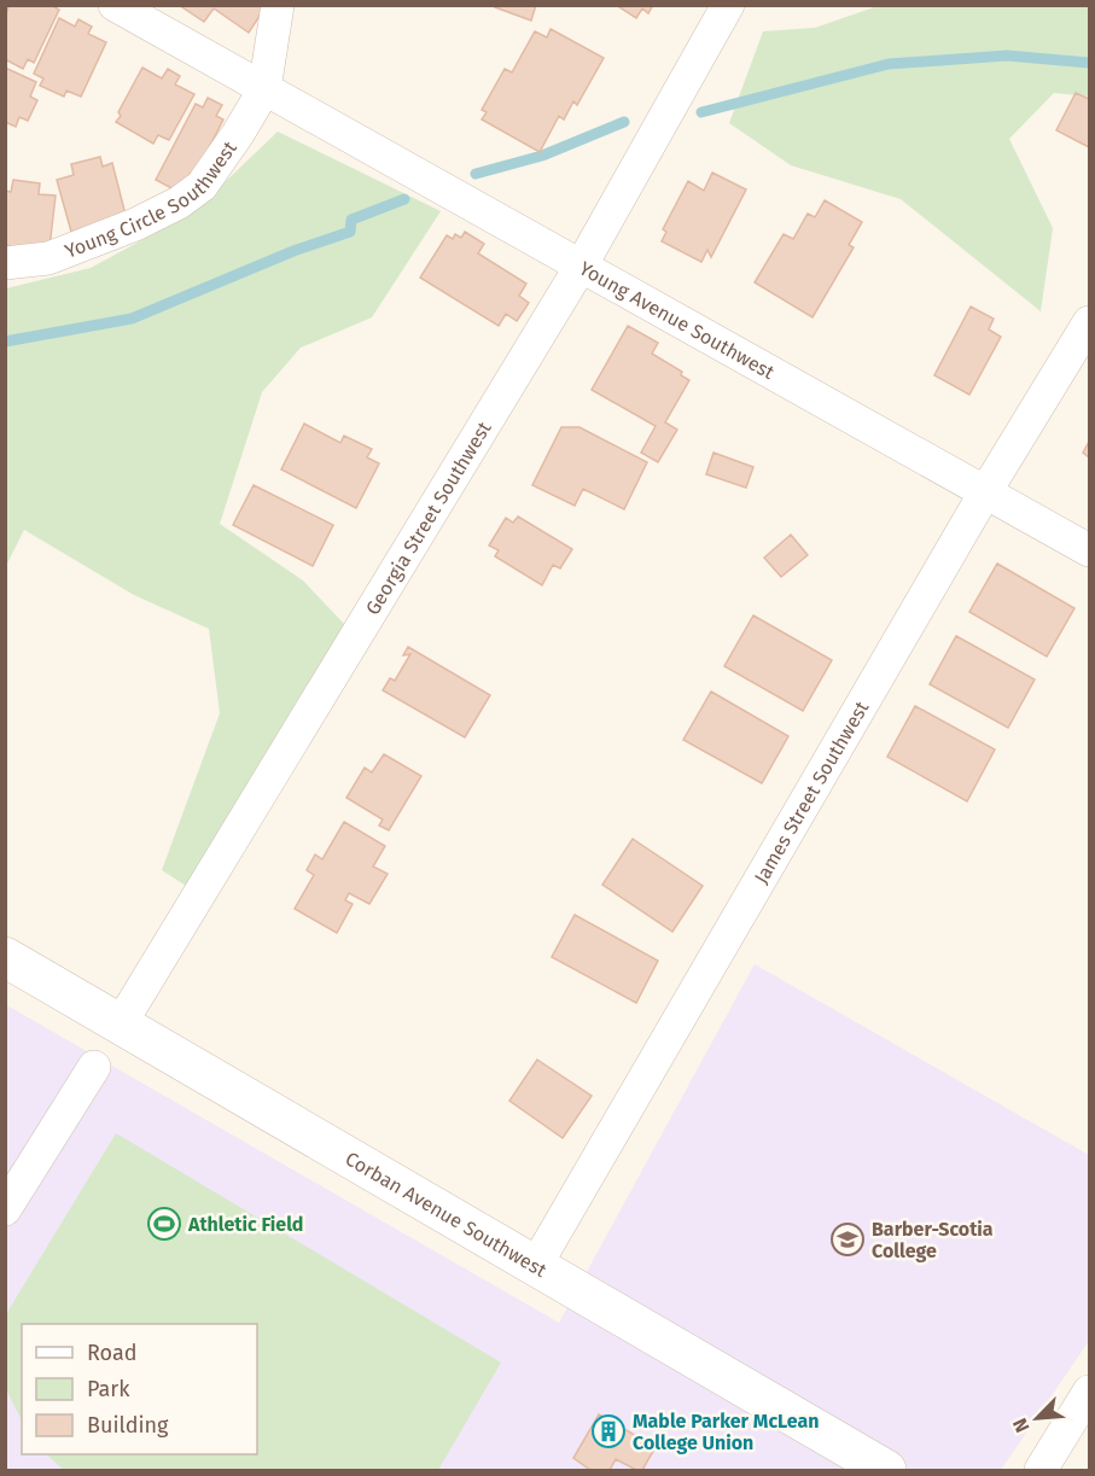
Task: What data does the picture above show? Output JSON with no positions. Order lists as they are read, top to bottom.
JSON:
{
  "streets": {
    "street": [
      "Young Circle Southwest",
      "Young Avenue Southwest",
      "Georgia Street Southwest",
      "James Street Southwest",
      "Corban Avenue Southwest"
    ]
  },
  "crossings": [
    ["Young Circle Southwest", "Young Avenue Southwest"],
    ["Young Avenue Southwest", "Georgia Street Southwest"],
    ["Young Avenue Southwest", "James Street Southwest"],
    ["Georgia Street Southwest", "Corban Avenue Southwest"],
    ["James Street Southwest", "Corban Avenue Southwest"]
  ],
  "places": {
    "sports": ["Athletic Field"],
    "school or university": ["Barber-Scotia College"],
    "building": ["Mable Parker McLean College Union"]
  },
  "legend": ["Road", "Park", "Building"],
  "north": "bottom left"
}
